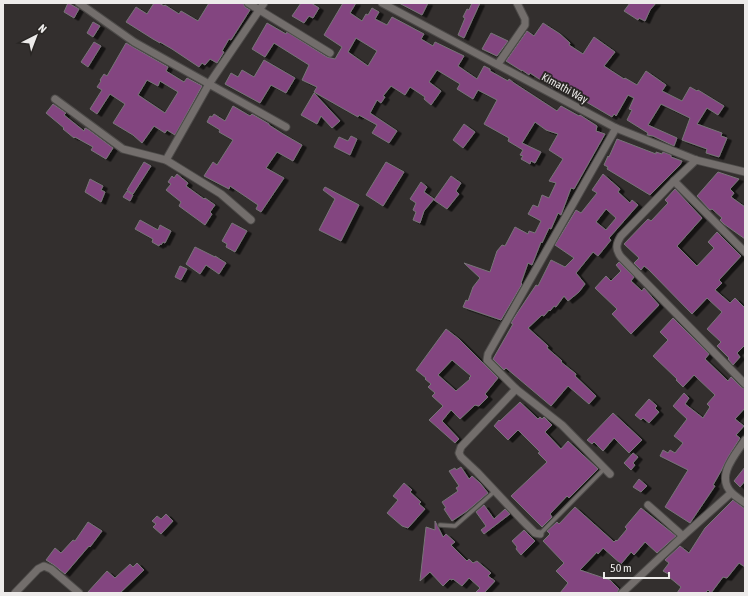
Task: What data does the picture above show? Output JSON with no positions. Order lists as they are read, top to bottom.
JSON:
{
  "streets": {
    "street": ["Kimathi Way"]
  },
  "scale_bar": "50 m",
  "north": "top right"
}
